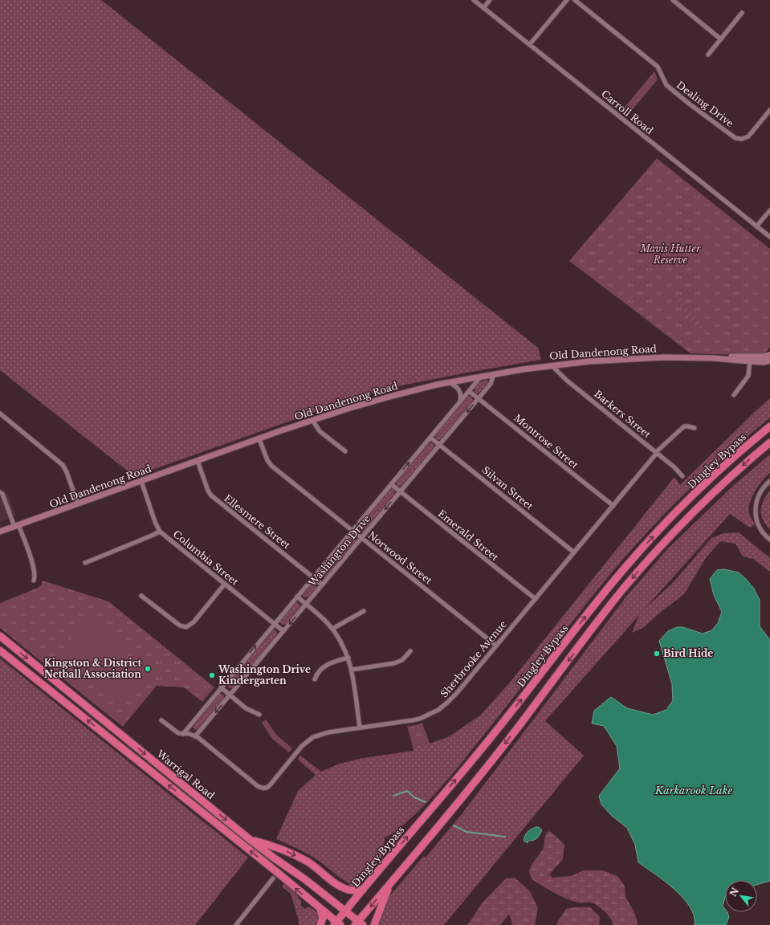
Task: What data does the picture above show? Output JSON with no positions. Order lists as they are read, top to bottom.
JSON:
{
  "streets": {
    "highway": ["Dingley Bypass", "Warrigal Road"],
    "main road": ["Old Dandenong Road"],
    "street": [
      "Dealing Drive",
      "Carroll Road",
      "Barkers Street",
      "Montrose Street",
      "Silvan Street",
      "Ellesmere Street",
      "Emerald Street",
      "Washington Drive",
      "Columbia Street",
      "Norwood Street",
      "Sherbrooke Avenue"
    ]
  },
  "crossings": [
    ["Old Dandenong Road", "Barkers Street"],
    ["Old Dandenong Road", "Ellesmere Street"],
    ["Old Dandenong Road", "Washington Drive"],
    ["Old Dandenong Road", "Columbia Street"],
    ["Old Dandenong Road", "Norwood Street"],
    ["Barkers Street", "Sherbrooke Avenue"],
    ["Montrose Street", "Washington Drive"],
    ["Montrose Street", "Sherbrooke Avenue"],
    ["Dingley Bypass", "Warrigal Road"],
    ["Silvan Street", "Washington Drive"],
    ["Silvan Street", "Sherbrooke Avenue"],
    ["Ellesmere Street", "Washington Drive"],
    ["Emerald Street", "Washington Drive"],
    ["Emerald Street", "Sherbrooke Avenue"],
    ["Washington Drive", "Columbia Street"],
    ["Washington Drive", "Norwood Street"],
    ["Washington Drive", "Sherbrooke Avenue"],
    ["Norwood Street", "Sherbrooke Avenue"]
  ],
  "water": ["Karkarook Lake"],
  "parks": ["Mavis Hutter Reserve"],
  "places": ["Bird Hide", "Kingston & District Netball Association", "Washington Drive Kindergarten"],
  "north": "top left"
}
